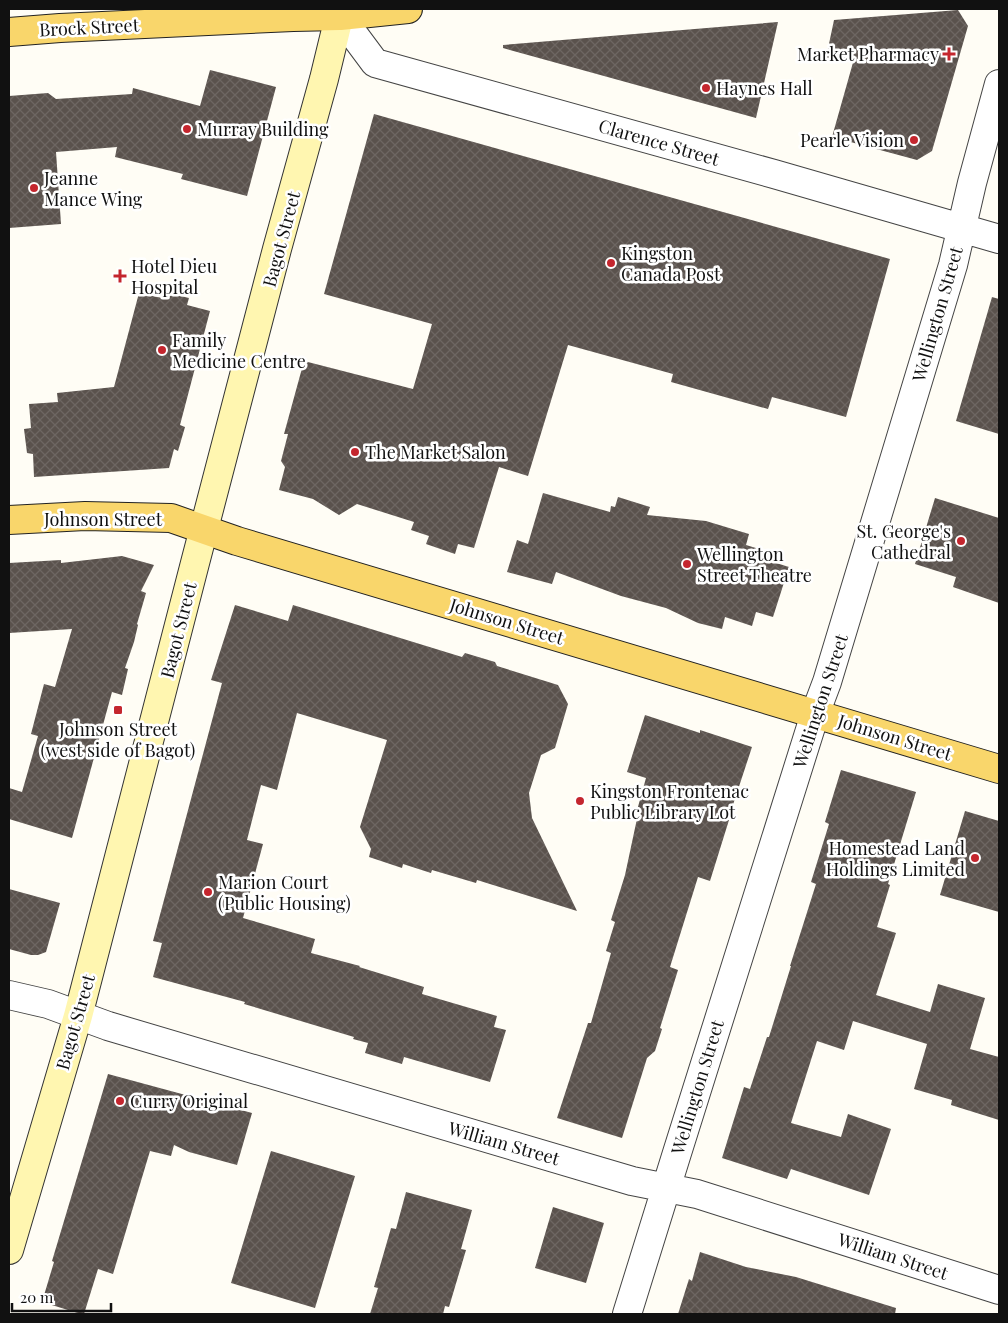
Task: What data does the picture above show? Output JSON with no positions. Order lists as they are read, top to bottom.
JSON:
{
  "streets": {
    "main road": ["Brock Street", "Bagot Street", "Johnson Street"],
    "street": ["Clarence Street", "Wellington Street", "William Street"]
  },
  "crossings": [
    ["Brock Street", "Clarence Street"],
    ["Brock Street", "Bagot Street"],
    ["Clarence Street", "Bagot Street"],
    ["Clarence Street", "Wellington Street"],
    ["Bagot Street", "Johnson Street"],
    ["Bagot Street", "William Street"],
    ["Wellington Street", "Johnson Street"],
    ["Wellington Street", "William Street"]
  ],
  "places": {
    "health": ["Market Pharmacy", "Hotel Dieu Hospital"],
    "other": [
      "Haynes Hall",
      "Murray Building",
      "Pearle Vision",
      "Jeanne Mance Wing",
      "Kingston Canada Post",
      "Family Medicine Centre",
      "The Market Salon",
      "St. George's Cathedral",
      "Wellington Street Theatre",
      "Kingston Frontenac Public Library Lot",
      "Homestead Land Holdings Limited",
      "Marion Court (Public Housing)",
      "Curry Original"
    ],
    "transit": ["Johnson Street (west side of Bagot)"]
  },
  "scale_bar": "20 m"
}
